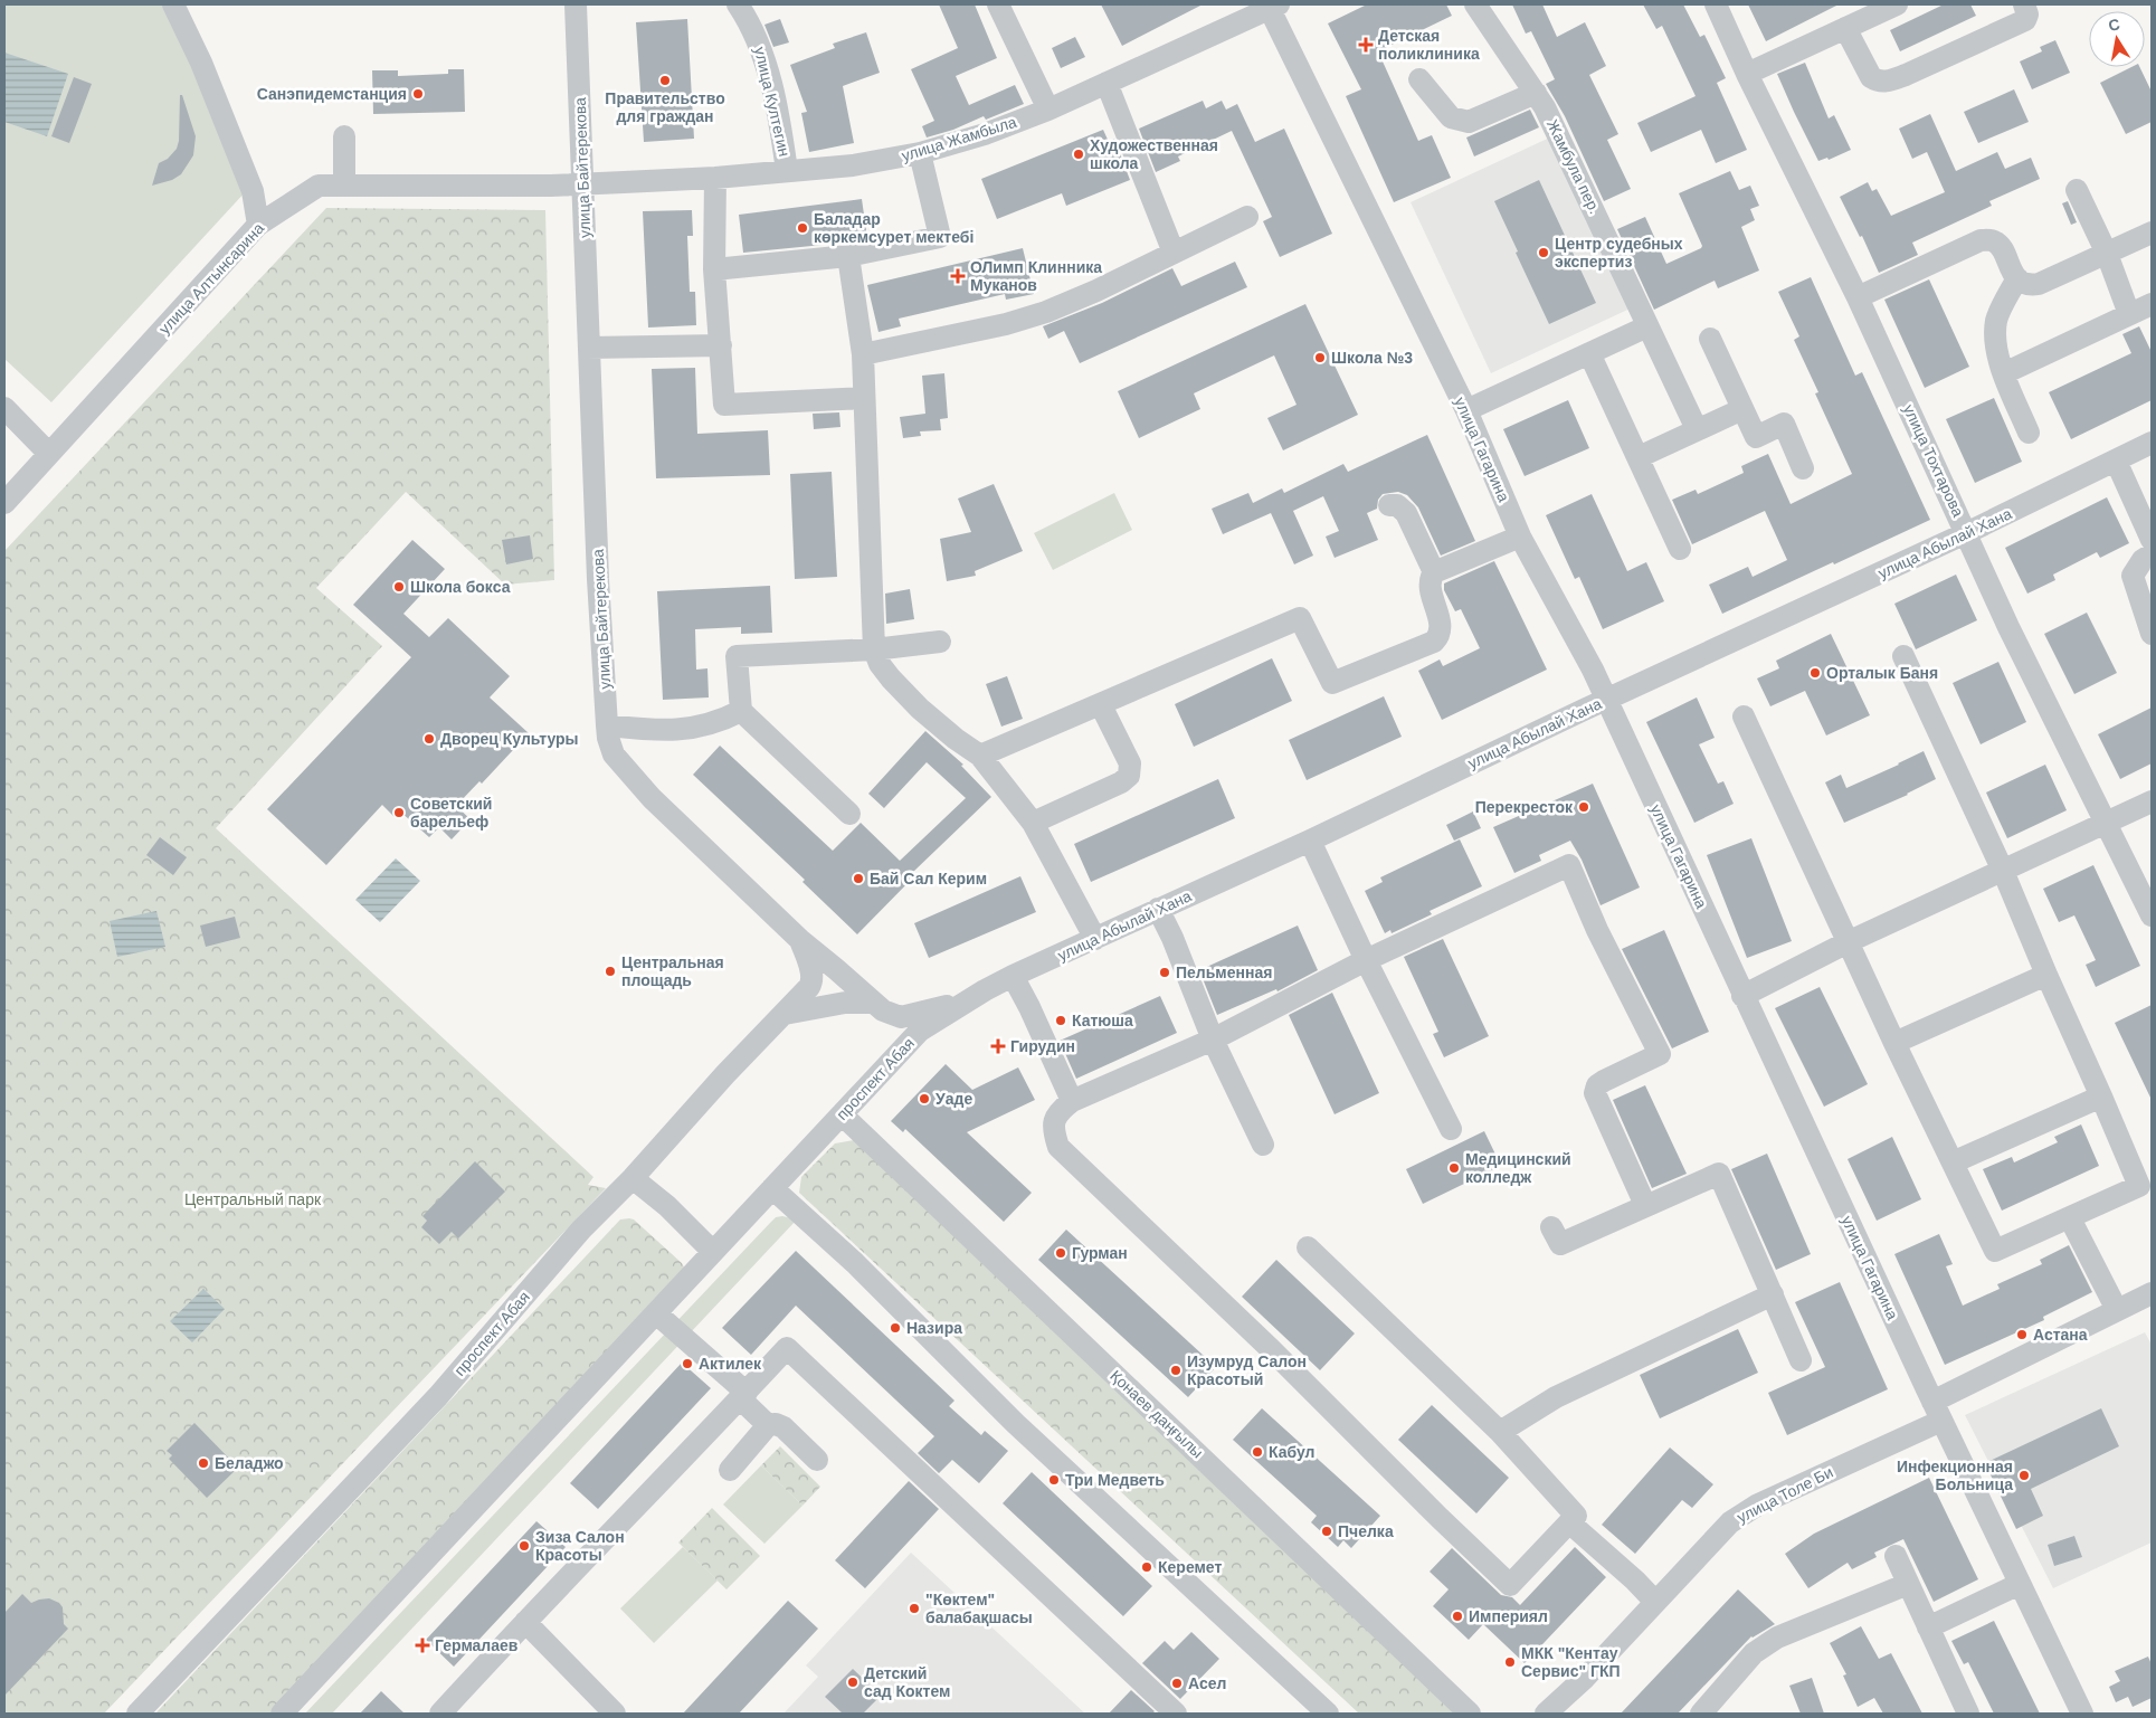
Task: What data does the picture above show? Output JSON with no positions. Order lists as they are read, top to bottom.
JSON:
{
  "streets": {
    "street": [
      "улица Култегин",
      "улица Жамбыла",
      "Жамбула пер.",
      "улица Байтерекова",
      "улица Алтынсарина",
      "улица Гагарина",
      "улица Тохтарова",
      "улица Абылай Хана",
      "проспект Абая",
      "Қонаев даңғылы",
      "улица Толе Би"
    ]
  },
  "crossings": [
    ["улица Култегин", "улица Жамбыла"],
    ["улица Жамбыла", "улица Байтерекова"],
    ["улица Жамбыла", "улица Алтынсарина"],
    ["улица Жамбыла", "улица Гагарина"],
    ["улица Байтерекова", "улица Алтынсарина"],
    ["улица Байтерекова", "улица Абылай Хана"],
    ["улица Байтерекова", "проспект Абая"],
    ["улица Гагарина", "улица Абылай Хана"],
    ["улица Гагарина", "улица Толе Би"],
    ["улица Тохтарова", "улица Абылай Хана"],
    ["улица Абылай Хана", "проспект Абая"],
    ["проспект Абая", "Қонаев даңғылы"]
  ],
  "parks": ["Центральный парк"],
  "places": {
    "health": [
      "Детская поликлиника",
      "ОЛимп Клинника Муканов",
      "Гирудин",
      "Гермалаев"
    ],
    "other": [
      "Правительство для граждан",
      "Санэпидемстанция",
      "Художественная школа",
      "Баладар көркемсурет мектебі",
      "Центр судебных экспертиз",
      "Школа №3",
      "Школа бокса",
      "Орталык Баня",
      "Дворец Культуры",
      "Перекресток",
      "Советский барельеф",
      "Бай Сал Керим",
      "Центральная площадь",
      "Пельменная",
      "Катюша",
      "Уаде",
      "Медицинский колледж",
      "Гурман",
      "Назира",
      "Астана",
      "Актилек",
      "Изумруд Салон Красотый",
      "Кабул",
      "Беладжо",
      "Инфекционная Больница",
      "Три Медветь",
      "Пчелка",
      "Зиза Салон Красоты",
      "Керемет",
      "\"Көктем\" балабақшасы",
      "Империял",
      "МКК \"Кентау Сервис\" ГКП",
      "Детский сад Коктем",
      "Асел"
    ]
  },
  "north": "top"
}
